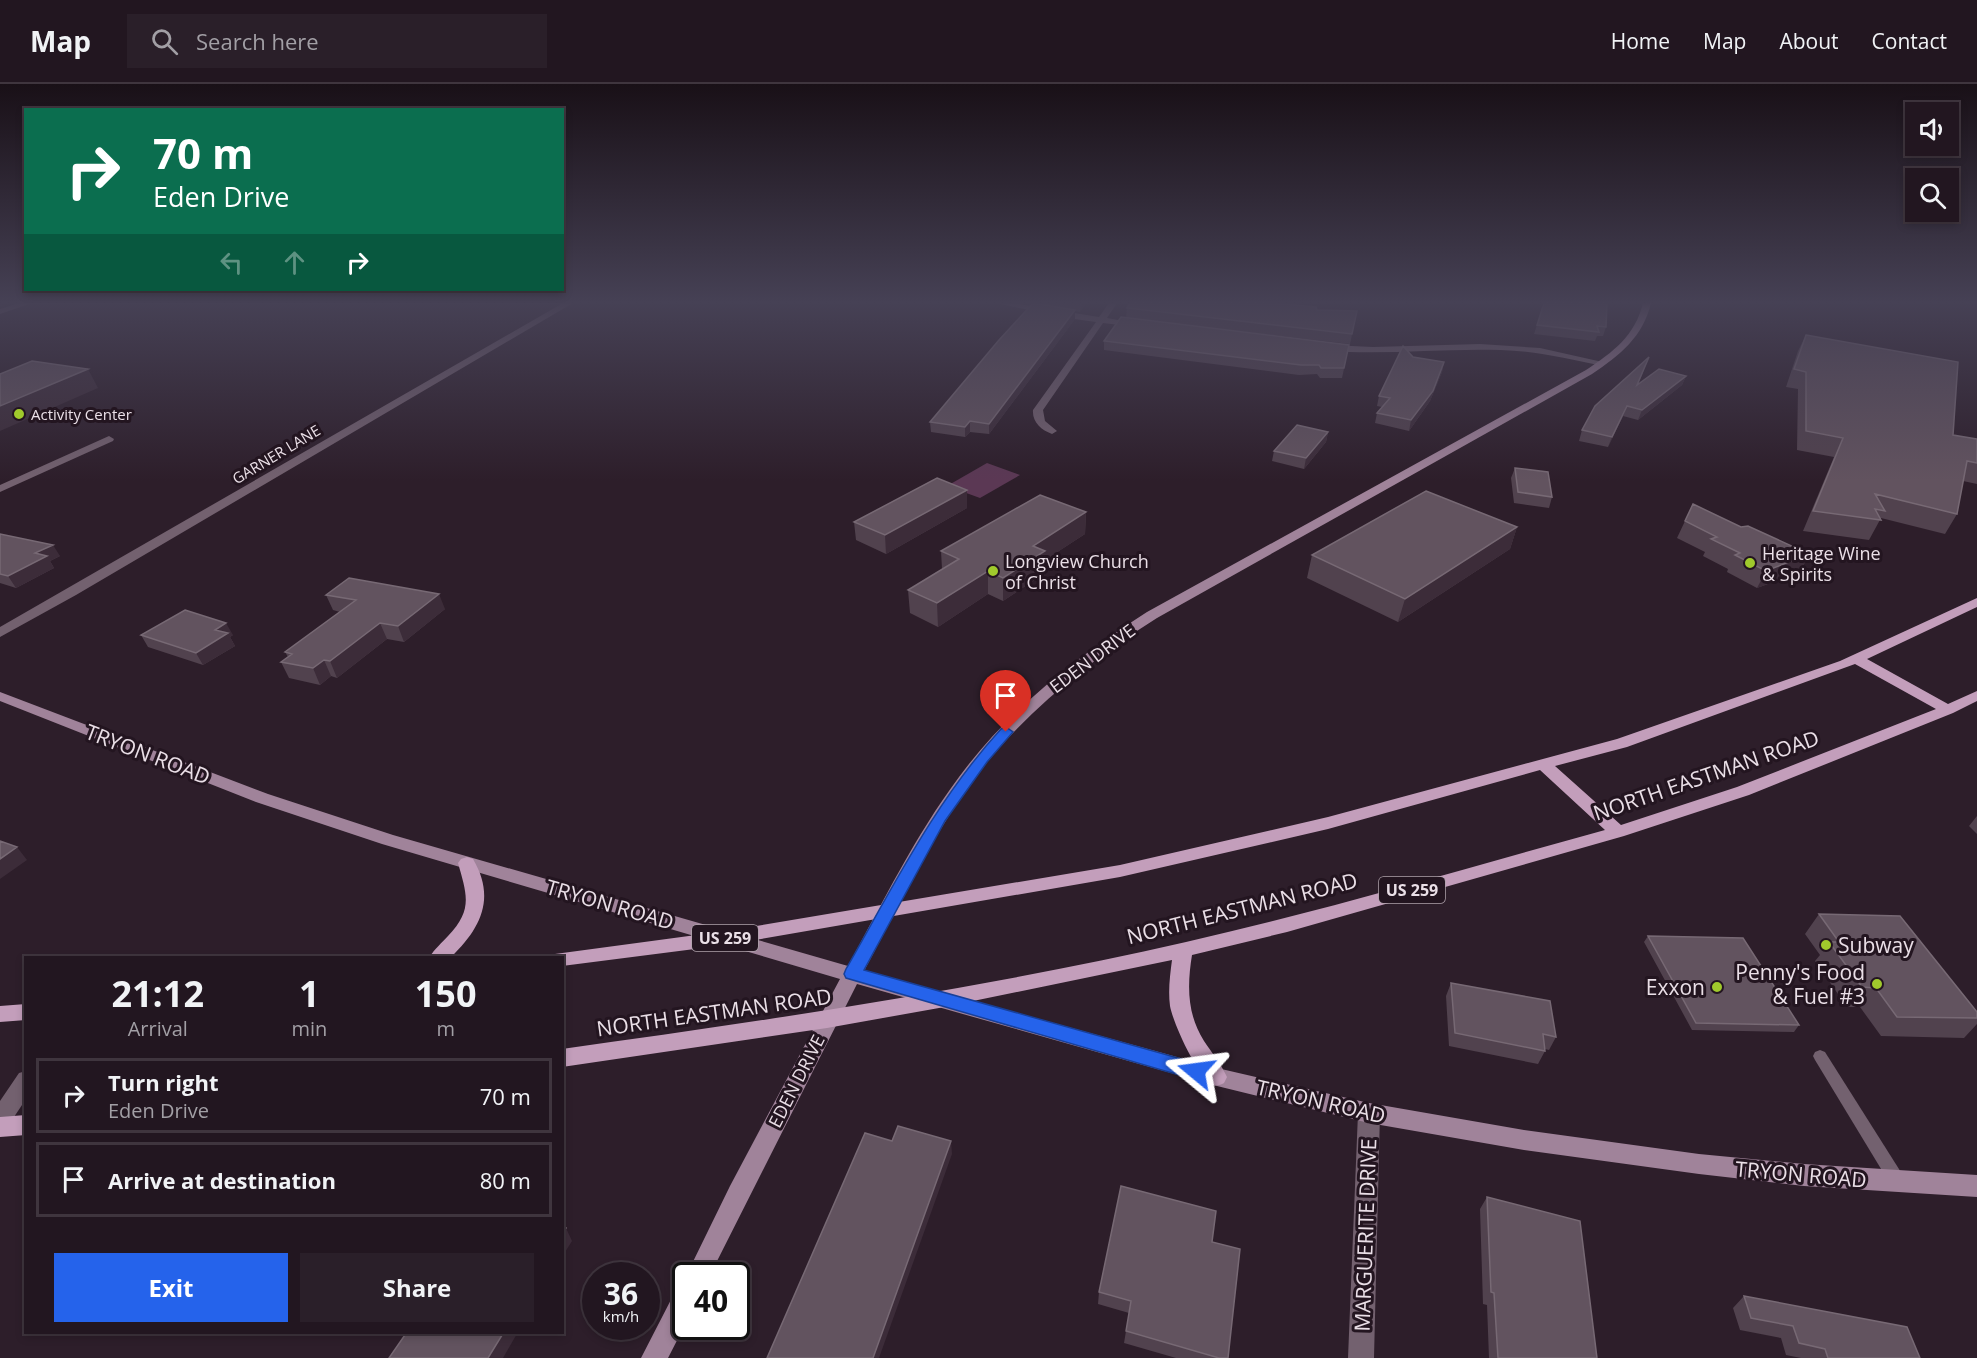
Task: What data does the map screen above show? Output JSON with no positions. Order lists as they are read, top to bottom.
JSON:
{
  "streets": {
    "main road": ["NORTH EASTMAN ROAD", "US 259"],
    "street": [
      "GARNER LANE",
      "EDEN DRIVE",
      "TRYON ROAD",
      "MARGUERITE DRIVE"
    ]
  },
  "crossings": [
    ["EDEN DRIVE", "TRYON ROAD"],
    ["EDEN DRIVE", "NORTH EASTMAN ROAD"],
    ["EDEN DRIVE", "US 259"],
    ["TRYON ROAD", "NORTH EASTMAN ROAD"],
    ["TRYON ROAD", "US 259"],
    ["TRYON ROAD", "MARGUERITE DRIVE"]
  ],
  "places": [
    "Activity Center",
    "Heritage Wine & Spirits",
    "Longview Church of Christ",
    "Subway",
    "Penny's Food & Fuel #3",
    "Exxon"
  ],
  "page": {
    "header": "Map",
    "search": "Search here",
    "nav": [
      "Home",
      "Map",
      "About",
      "Contact"
    ],
    "turn": ["70 m", "Eden Drive"],
    "eta": [
      "21:12",
      "Arrival",
      "1",
      "min",
      "150",
      "m"
    ],
    "list": [
      {
        "name": "Turn right",
        "note": "Eden Drive",
        "value": "70 m"
      },
      {
        "name": "Arrive at destination",
        "value": "80 m"
      }
    ],
    "buttons": ["Exit", "Share"],
    "speed": "36 km/h",
    "limit": "40"
  }
}
